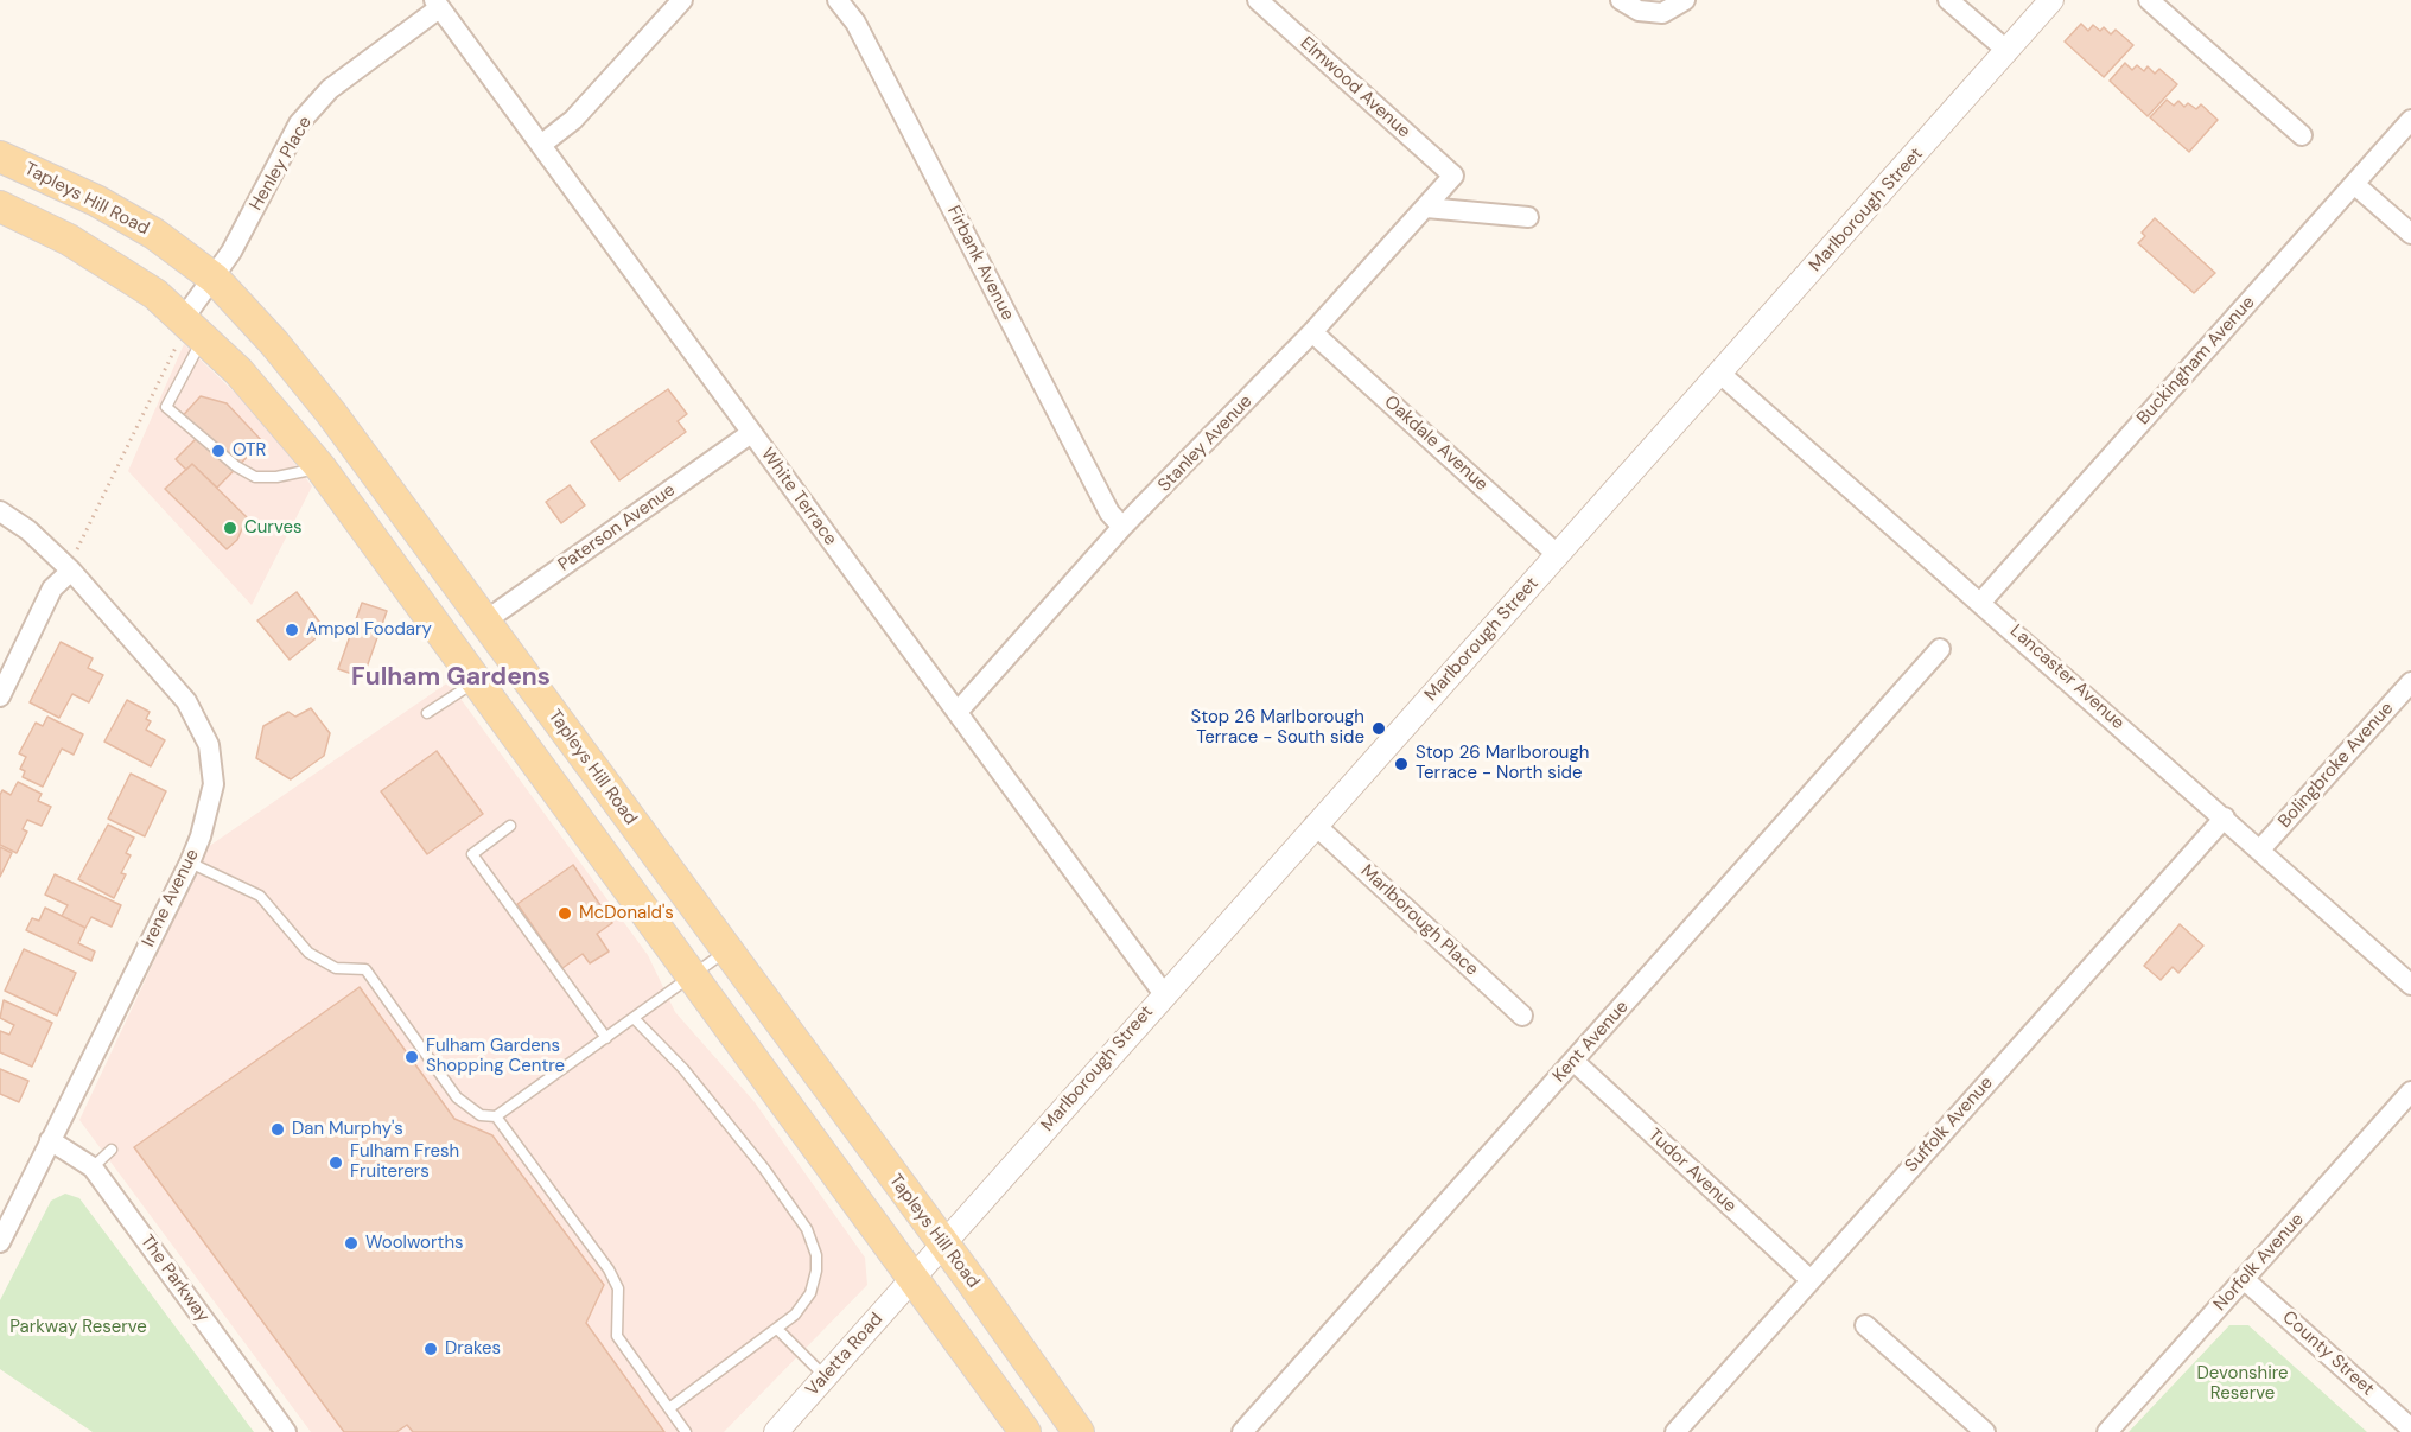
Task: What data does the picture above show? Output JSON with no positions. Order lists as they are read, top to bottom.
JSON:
{
  "streets": {
    "main road": ["Tapleys Hill Road"],
    "street": [
      "Elmwood Avenue",
      "Henley Place",
      "Marlborough Street",
      "Firbank Avenue",
      "Buckingham Avenue",
      "Stanley Avenue",
      "Oakdale Avenue",
      "White Terrace",
      "Paterson Avenue",
      "Lancaster Avenue",
      "Bolingbroke Avenue",
      "Irene Avenue",
      "Marlborough Place",
      "Kent Avenue",
      "Suffolk Avenue",
      "Tudor Avenue",
      "Norfolk Avenue",
      "The Parkway",
      "County Street",
      "Valetta Road"
    ]
  },
  "crossings": [
    ["Elmwood Avenue", "Stanley Avenue"],
    ["Henley Place", "Tapleys Hill Road"],
    ["Henley Place", "White Terrace"],
    ["Tapleys Hill Road", "Marlborough Street"],
    ["Tapleys Hill Road", "Paterson Avenue"],
    ["Marlborough Street", "Oakdale Avenue"],
    ["Marlborough Street", "White Terrace"],
    ["Marlborough Street", "Lancaster Avenue"],
    ["Marlborough Street", "Marlborough Place"],
    ["Marlborough Street", "Valetta Road"],
    ["Firbank Avenue", "Stanley Avenue"],
    ["Buckingham Avenue", "Lancaster Avenue"],
    ["Stanley Avenue", "Oakdale Avenue"],
    ["Stanley Avenue", "White Terrace"],
    ["White Terrace", "Paterson Avenue"],
    ["Lancaster Avenue", "Bolingbroke Avenue"],
    ["Lancaster Avenue", "Suffolk Avenue"],
    ["Irene Avenue", "The Parkway"],
    ["Kent Avenue", "Tudor Avenue"],
    ["Suffolk Avenue", "Tudor Avenue"],
    ["Norfolk Avenue", "County Street"]
  ],
  "districts": ["Fulham Gardens"],
  "parks": ["Parkway Reserve", "Devonshire Reserve"],
  "places": [
    "OTR",
    "Curves",
    "Ampol Foodary",
    "Stop 26 Marlborough Terrace - South side",
    "Stop 26 Marlborough Terrace - North side",
    "McDonald's",
    "Fulham Gardens Shopping Centre",
    "Dan Murphy's",
    "Fulham Fresh Fruiterers",
    "Woolworths",
    "Drakes"
  ]
}
